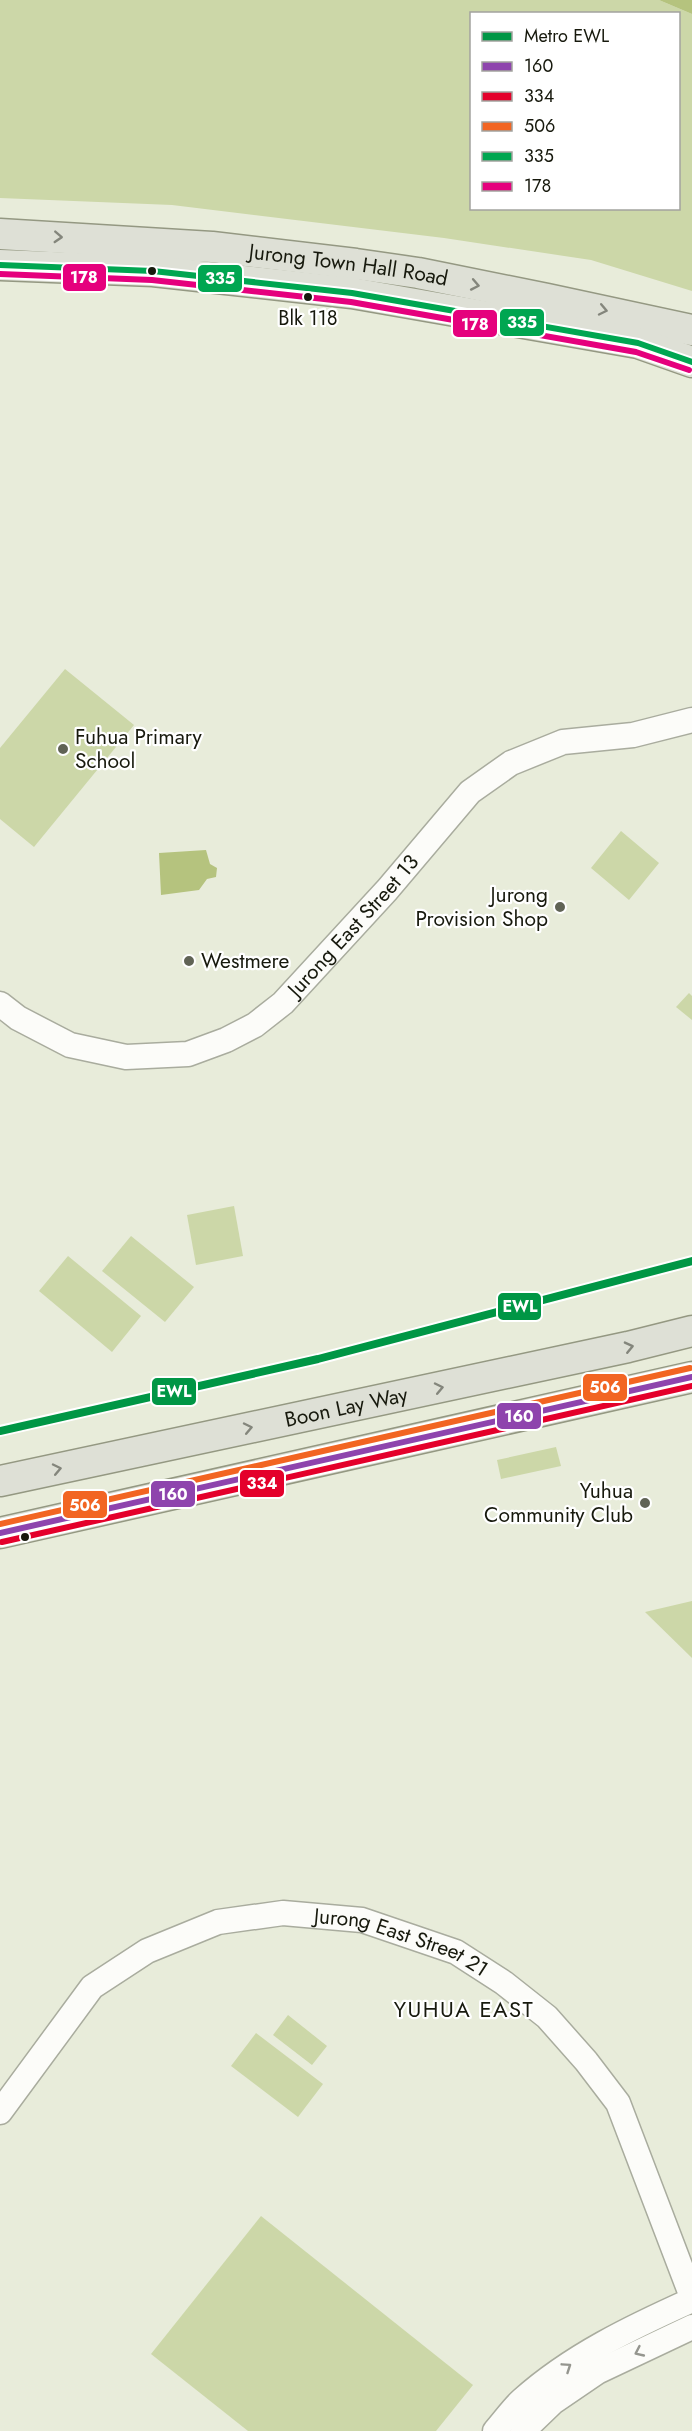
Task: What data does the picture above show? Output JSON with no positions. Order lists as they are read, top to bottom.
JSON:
{
  "streets": {
    "main road": ["Jurong Town Hall Road", "Boon Lay Way"],
    "street": ["Jurong East Street 13", "Jurong East Street 21"]
  },
  "districts": ["YUHUA EAST"],
  "places": [
    "Blk 118",
    "Fuhua Primary School",
    "Jurong Provision Shop",
    "Westmere",
    "Yuhua Community Club"
  ],
  "lines": [
    "transit line 335",
    "transit line 178",
    "metro line EWL",
    "transit line 506",
    "transit line 160",
    "transit line 334"
  ],
  "legend": [
    "Metro EWL",
    "160",
    "334",
    "506",
    "335",
    "178"
  ]
}
